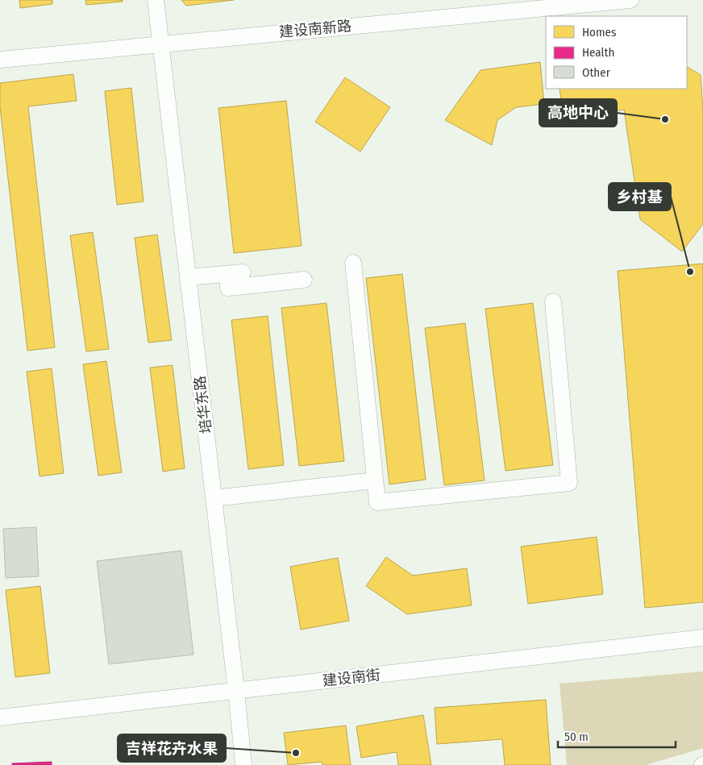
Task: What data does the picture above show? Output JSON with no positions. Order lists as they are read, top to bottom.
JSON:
{
  "streets": {
    "street": ["建设南新路", "培华东路", "建设南街"]
  },
  "crossings": [
    ["建设南新路", "培华东路"],
    ["培华东路", "建设南街"]
  ],
  "places": ["高地中心", "乡村基", "吉祥花卉水果"],
  "legend": ["Homes", "Health", "Other"],
  "scale_bar": "50 m"
}
